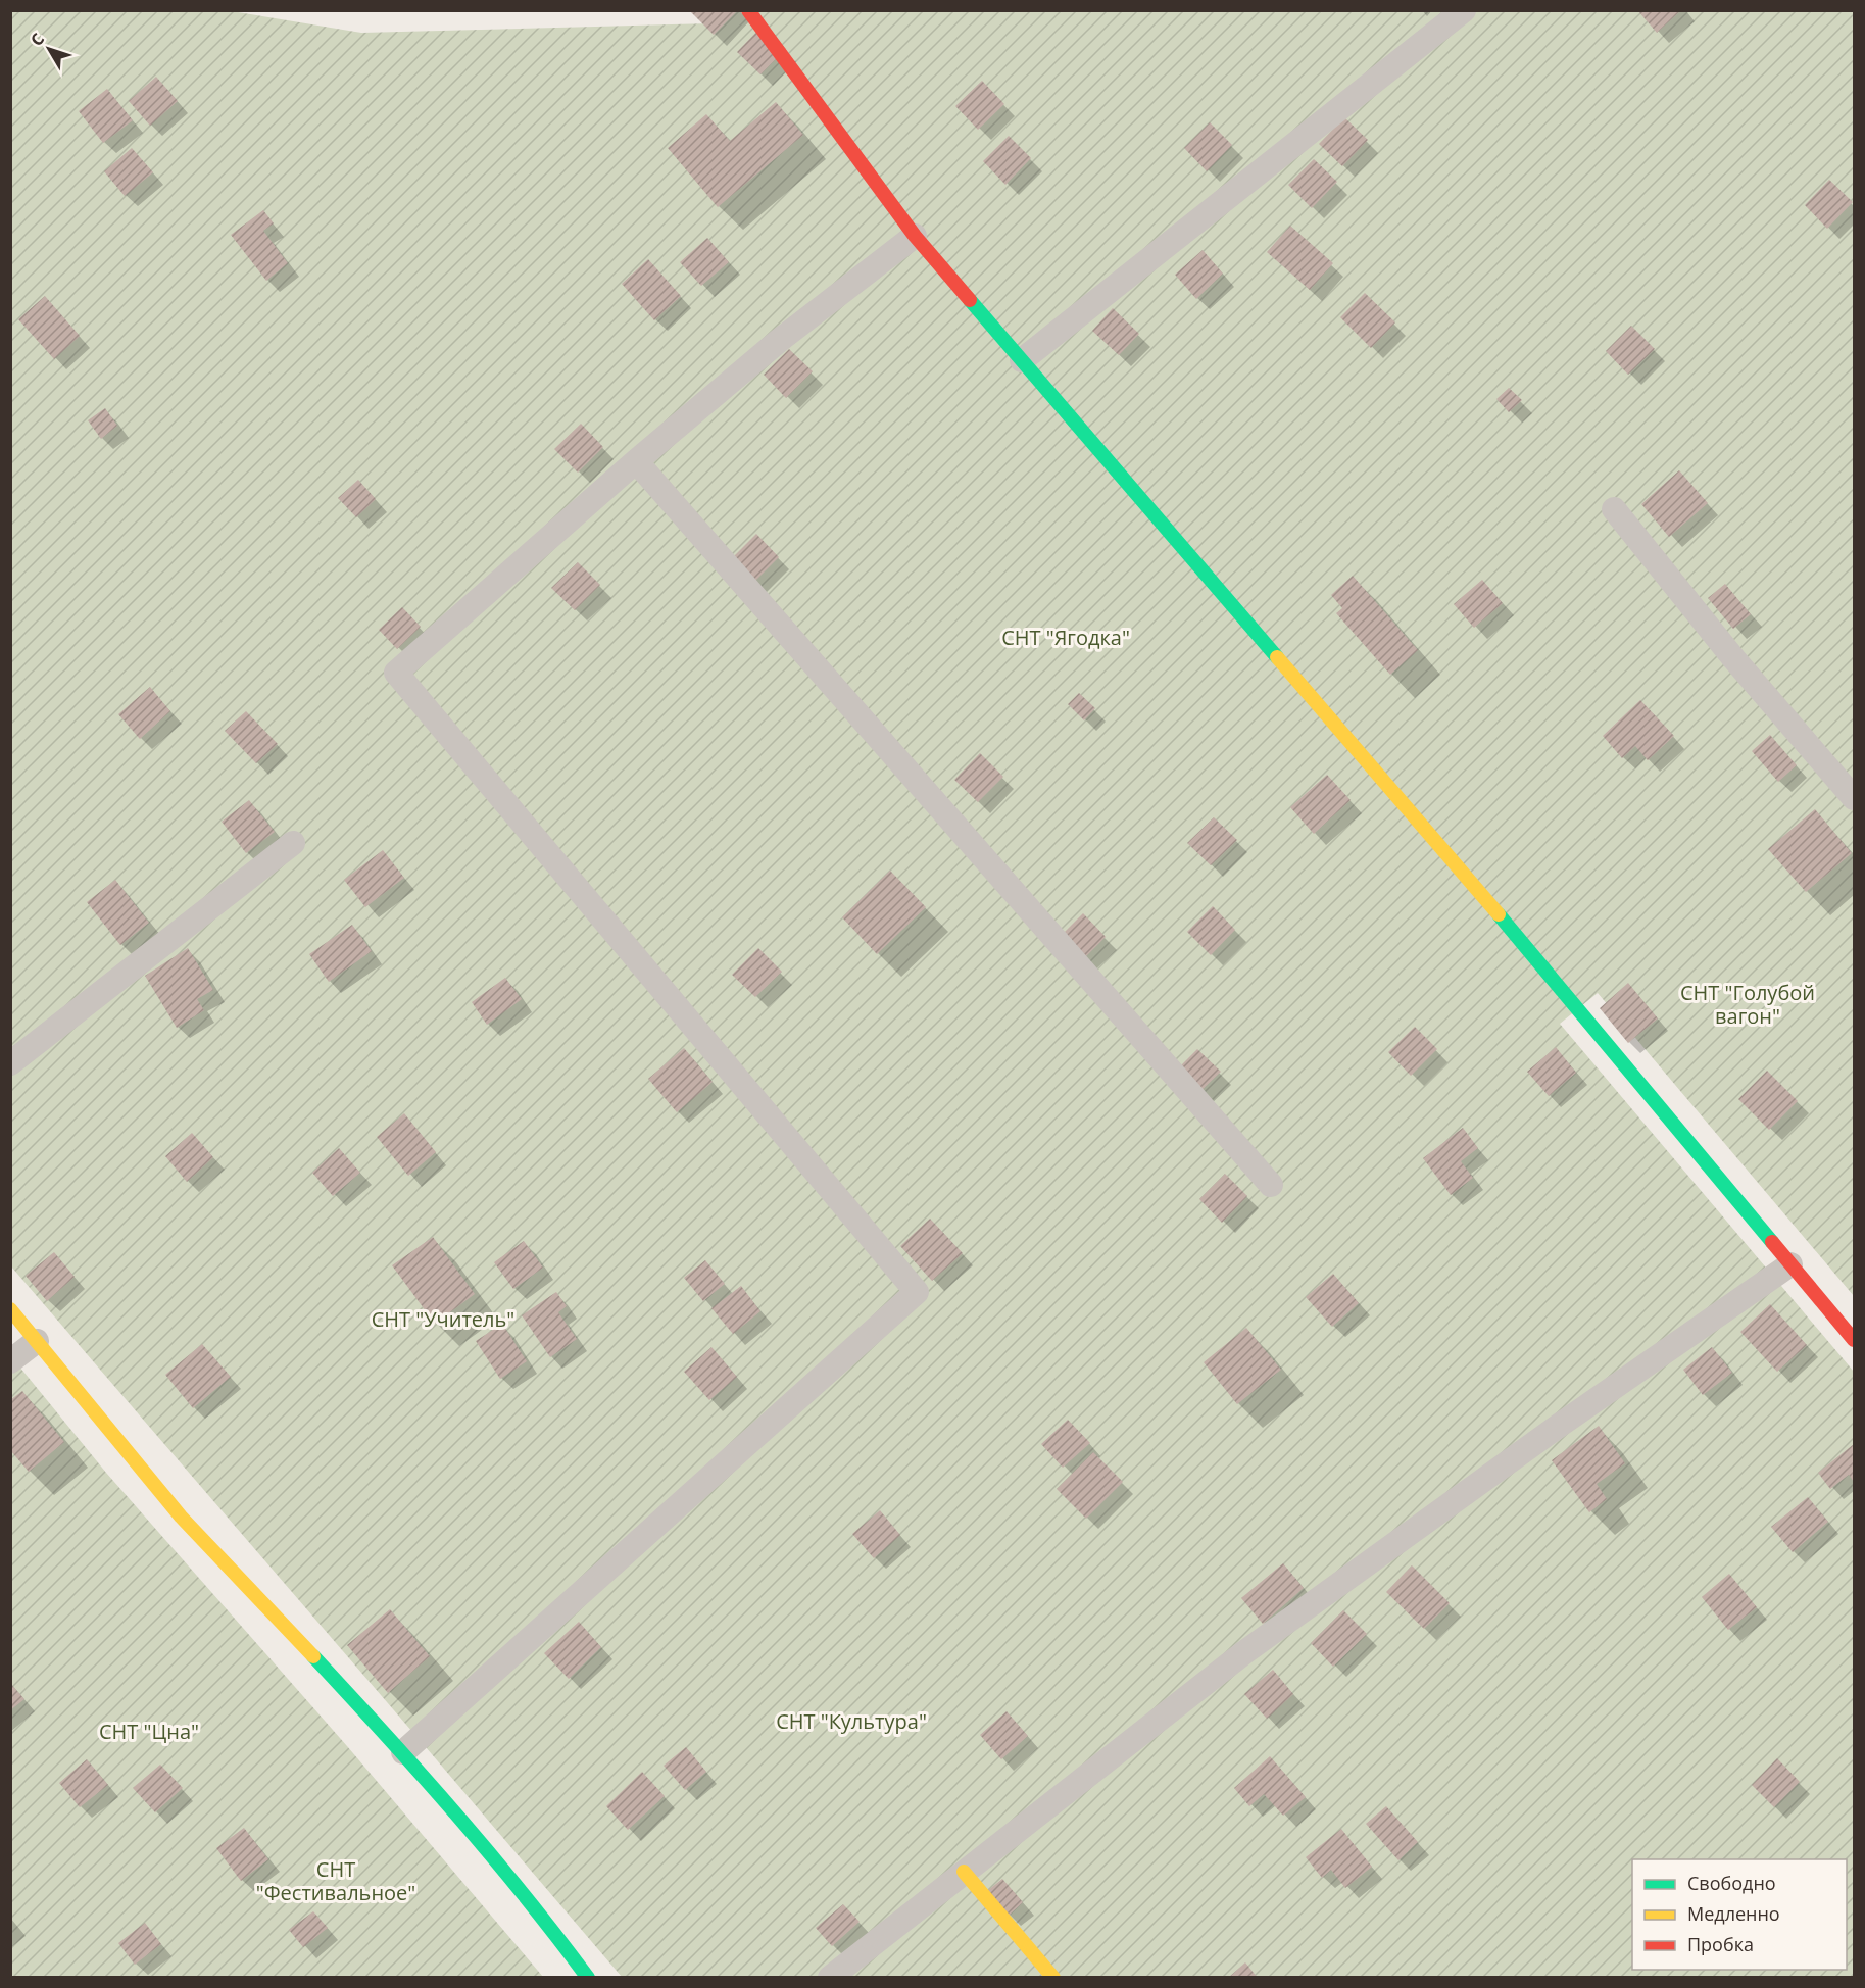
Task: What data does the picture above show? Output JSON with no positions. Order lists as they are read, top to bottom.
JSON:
{
  "parks": [
    "СНТ \"Ягодка\"",
    "СНТ \"Голубой вагон\"",
    "СНТ \"Учитель\"",
    "СНТ \"Культура\"",
    "СНТ \"Цна\"",
    "СНТ \"Фестивальное\""
  ],
  "legend": ["Свободно", "Медленно", "Пробка"],
  "north": "top left"
}
